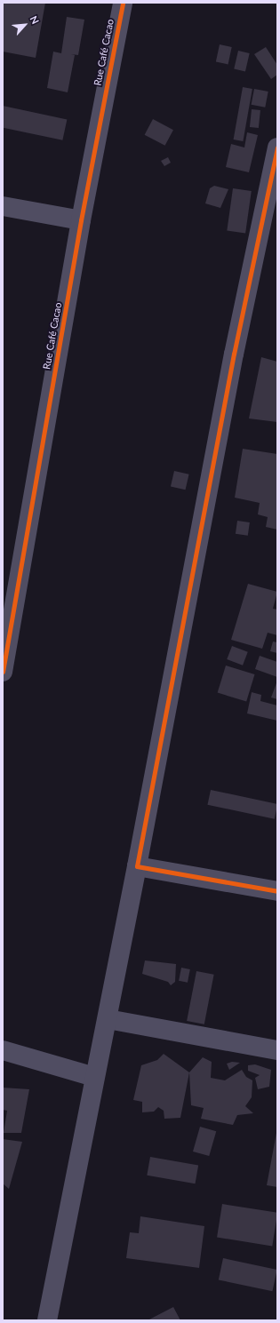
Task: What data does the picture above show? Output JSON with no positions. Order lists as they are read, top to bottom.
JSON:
{
  "streets": {
    "street": ["Rue Café Cacao"]
  },
  "north": "top right"
}
